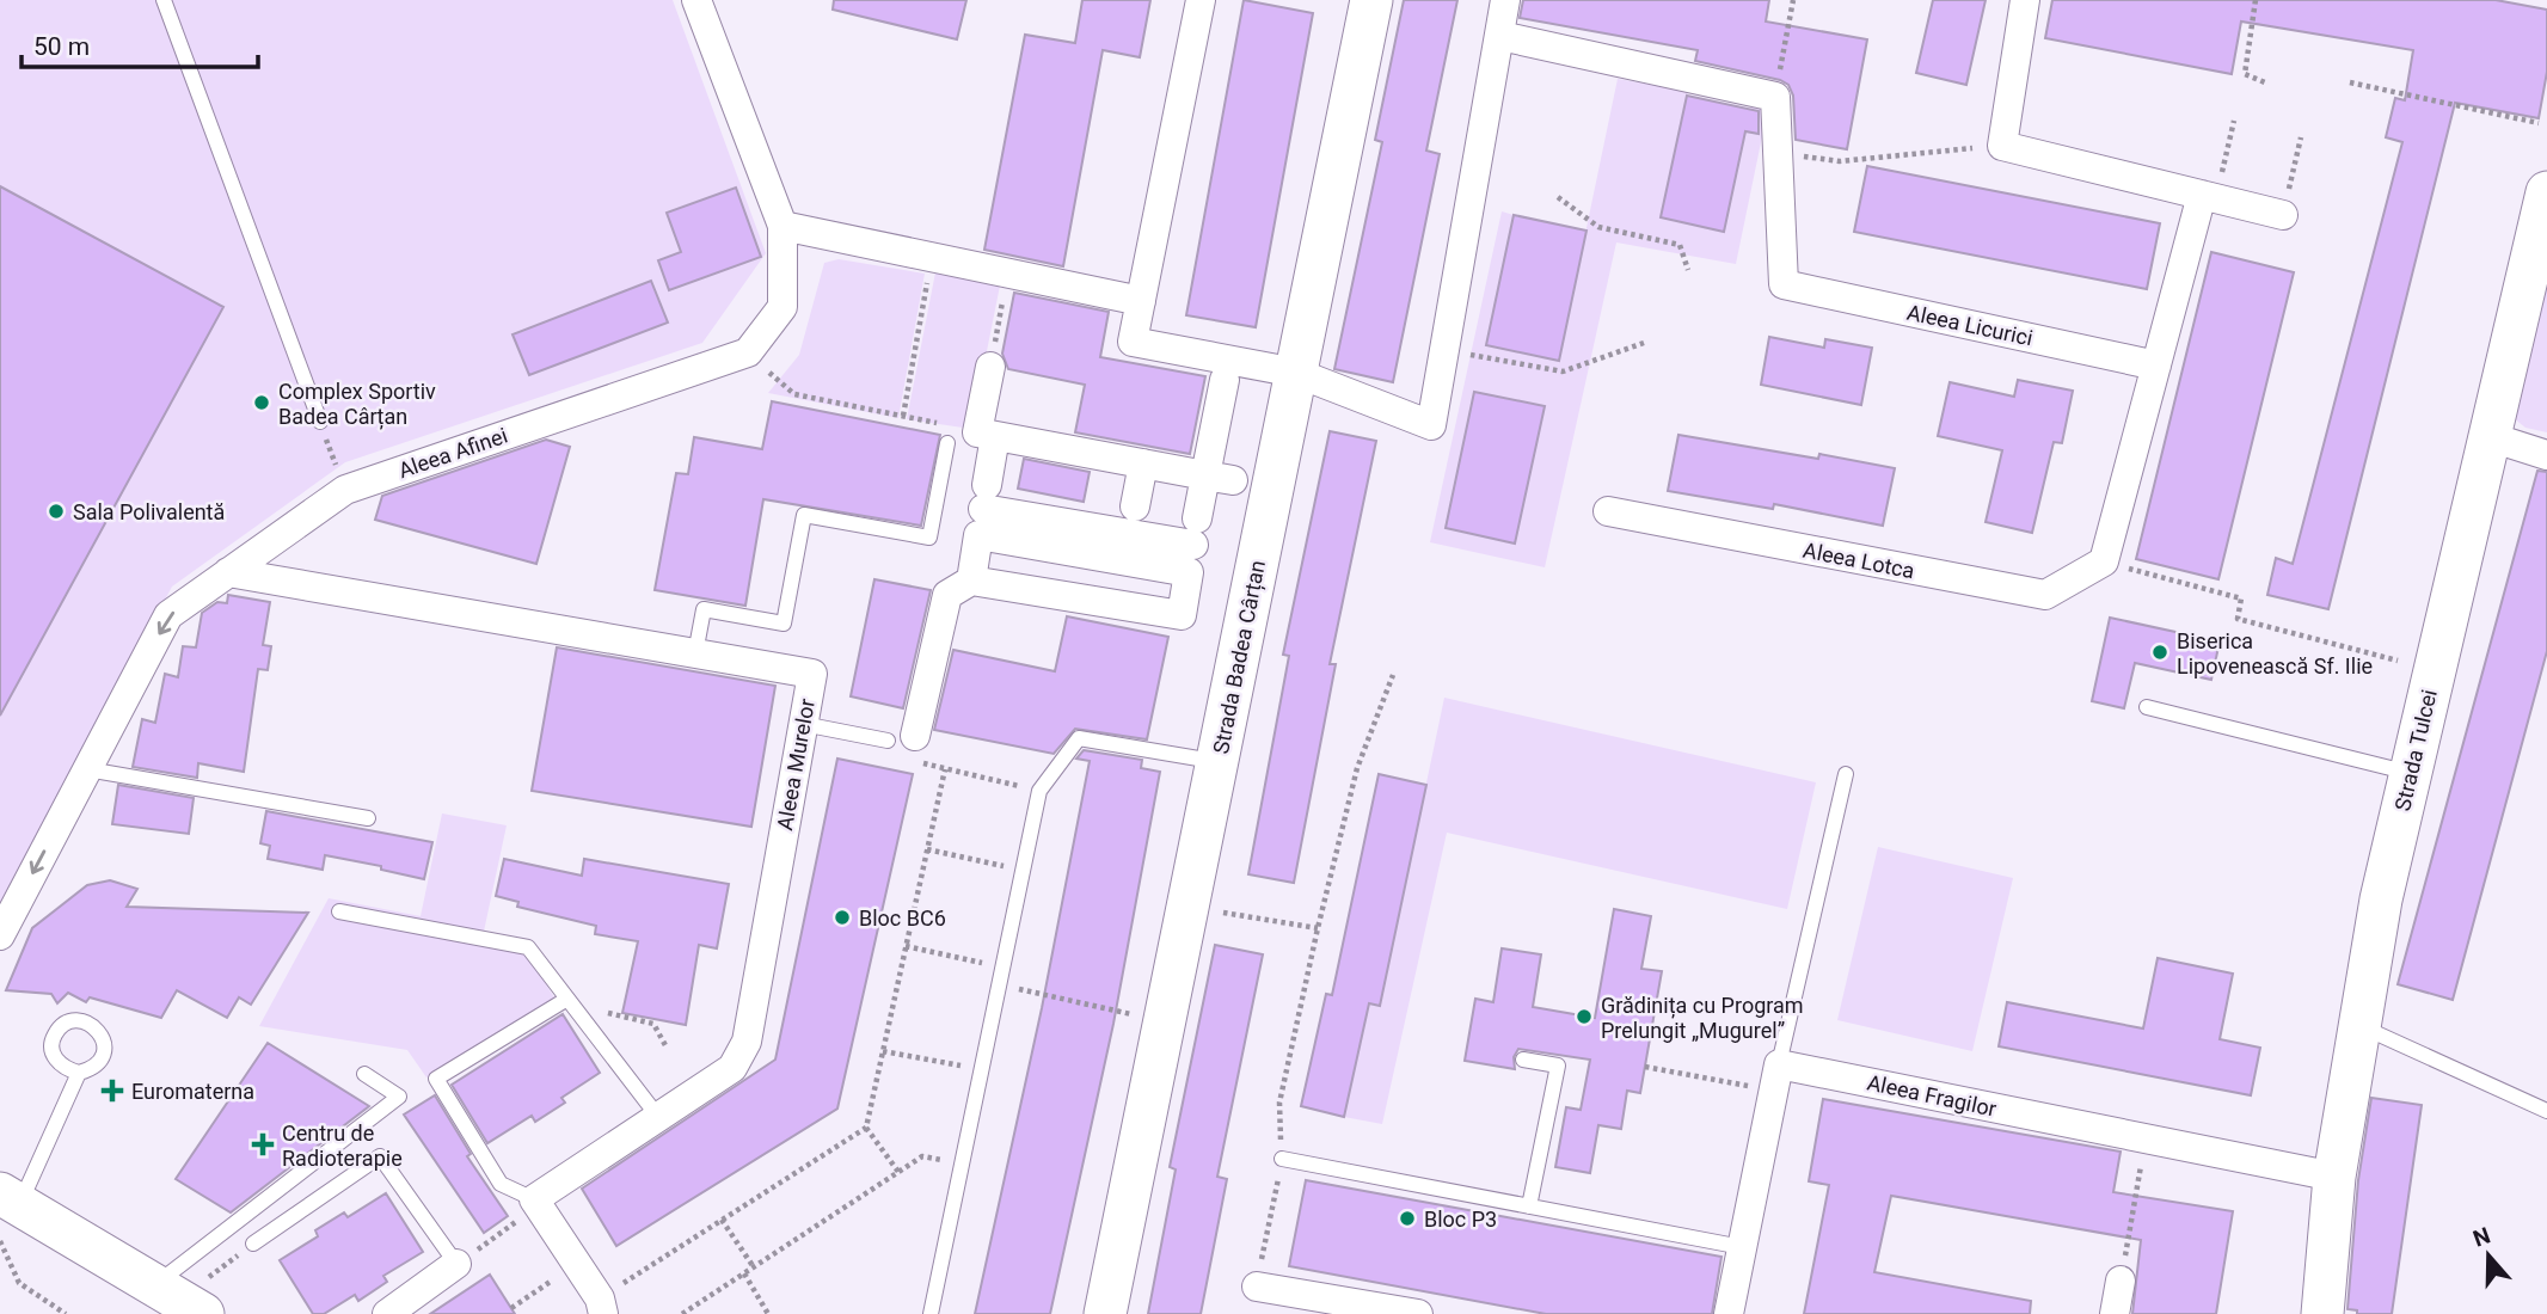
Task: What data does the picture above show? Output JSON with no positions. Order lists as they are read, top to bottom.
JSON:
{
  "streets": {
    "street": [
      "Aleea Licurici",
      "Aleea Afinei",
      "Aleea Lotca",
      "Strada Badea Cârțan",
      "Strada Tulcei",
      "Aleea Murelor",
      "Aleea Fragilor"
    ]
  },
  "crossings": [
    ["Aleea Afinei", "Aleea Murelor"],
    ["Strada Tulcei", "Aleea Fragilor"]
  ],
  "one_way": ["Aleea Afinei"],
  "places": {
    "other": [
      "Complex Sportiv Badea Cârțan",
      "Sala Polivalentă",
      "Biserica Lipovenească Sf. Ilie",
      "Bloc BC6",
      "Grădinița cu Program Prelungit „Mugurel”",
      "Bloc P3"
    ],
    "health": ["Euromaterna", "Centru de Radioterapie"]
  },
  "scale_bar": "50 m",
  "north": "top"
}
